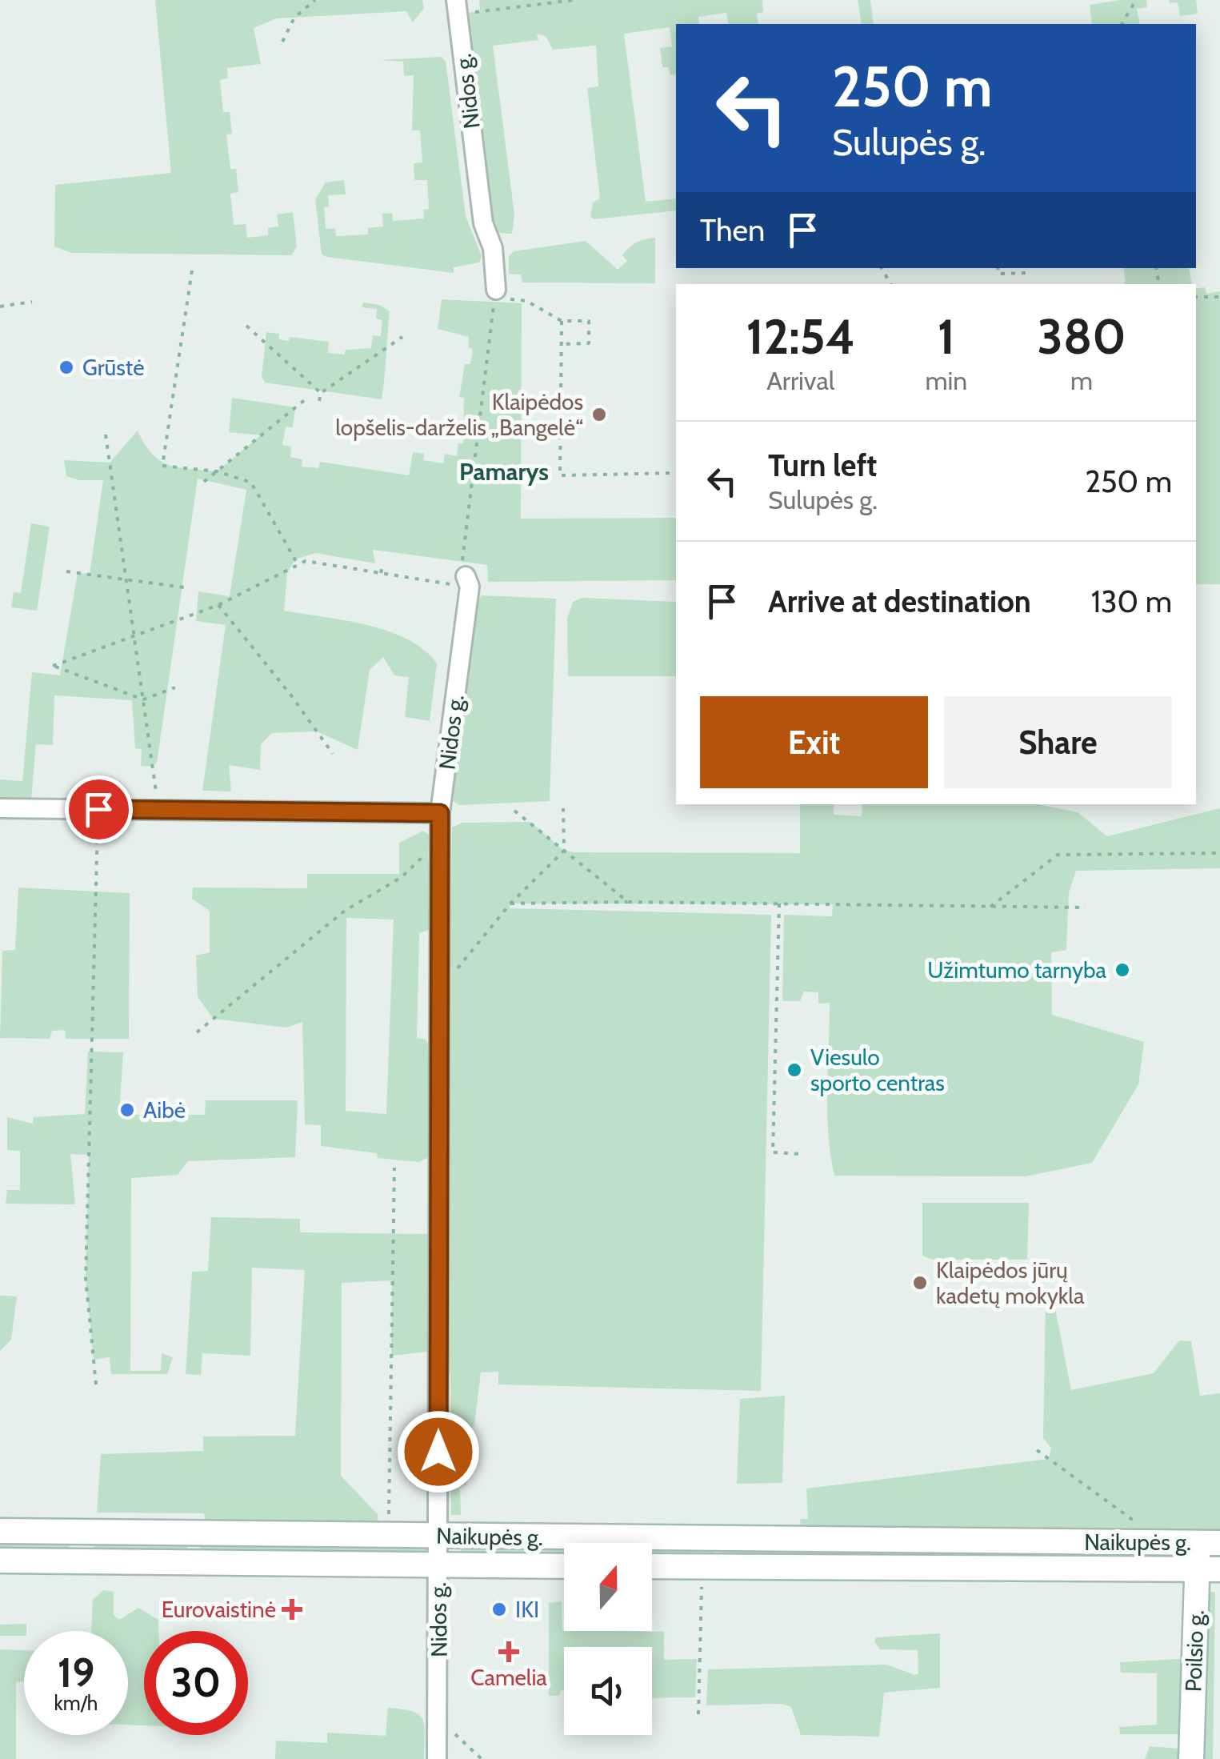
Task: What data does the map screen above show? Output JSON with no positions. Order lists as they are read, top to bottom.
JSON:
{
  "streets": {
    "street": ["Nidos g.", "Naikupės g.", "Poilsio g."]
  },
  "crossings": [
    ["Nidos g.", "Naikupės g."],
    ["Naikupės g.", "Poilsio g."]
  ],
  "districts": ["Pamarys"],
  "places": {
    "other": [
      "Grūstė",
      "Klaipėdos lopšelis-darželis „Bangelė“",
      "Užimtumo tarnyba",
      "Viesulo sporto centras",
      "Aibė",
      "Klaipėdos jūrų kadetų mokykla",
      "IKI"
    ],
    "health": ["Eurovaistinė", "Camelia"]
  },
  "north": "top",
  "page": {
    "turn": ["250 m", "Sulupės g."],
    "then": "Then",
    "eta": [
      "12:54",
      "Arrival",
      "1",
      "min",
      "380",
      "m"
    ],
    "list": [
      {
        "name": "Turn left",
        "note": "Sulupės g.",
        "value": "250 m"
      },
      {
        "name": "Arrive at destination",
        "value": "130 m"
      }
    ],
    "buttons": ["Exit", "Share"],
    "speed": "19 km/h",
    "limit": "30"
  }
}
